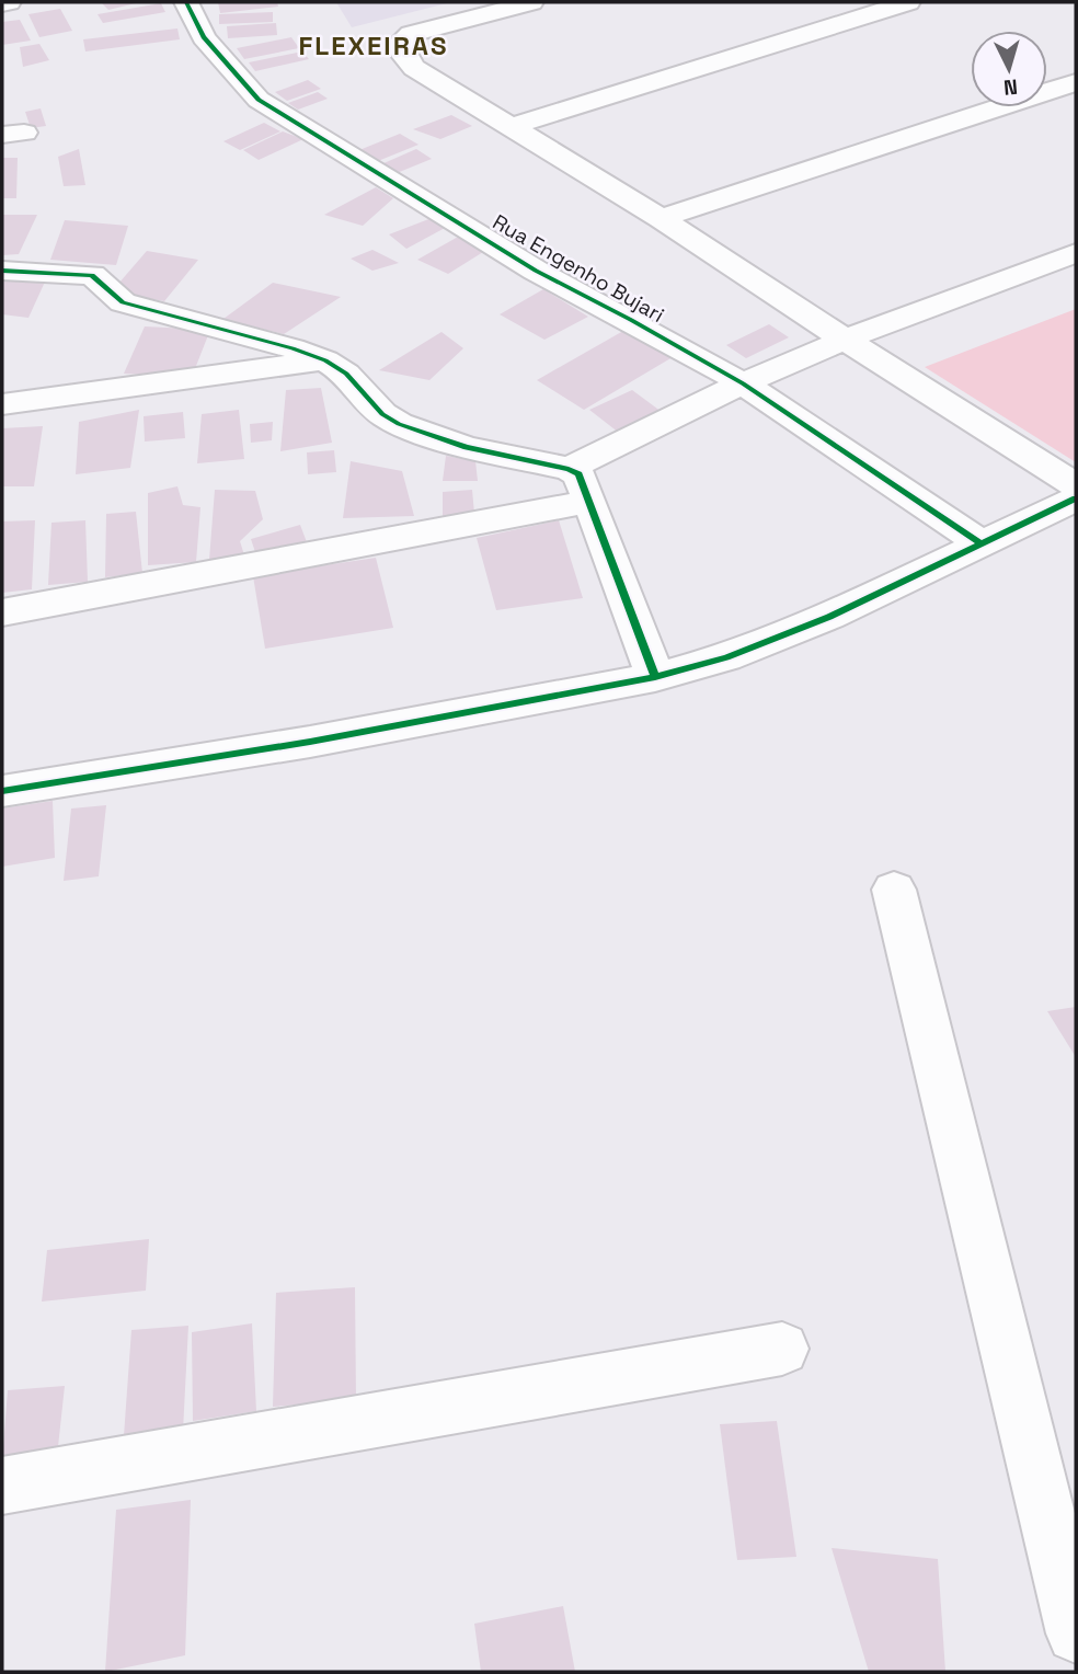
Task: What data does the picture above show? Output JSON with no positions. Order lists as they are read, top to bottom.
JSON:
{
  "streets": {
    "street": ["Rua Engenho Bujari"]
  },
  "districts": ["FLEXEIRAS"],
  "north": "bottom"
}
